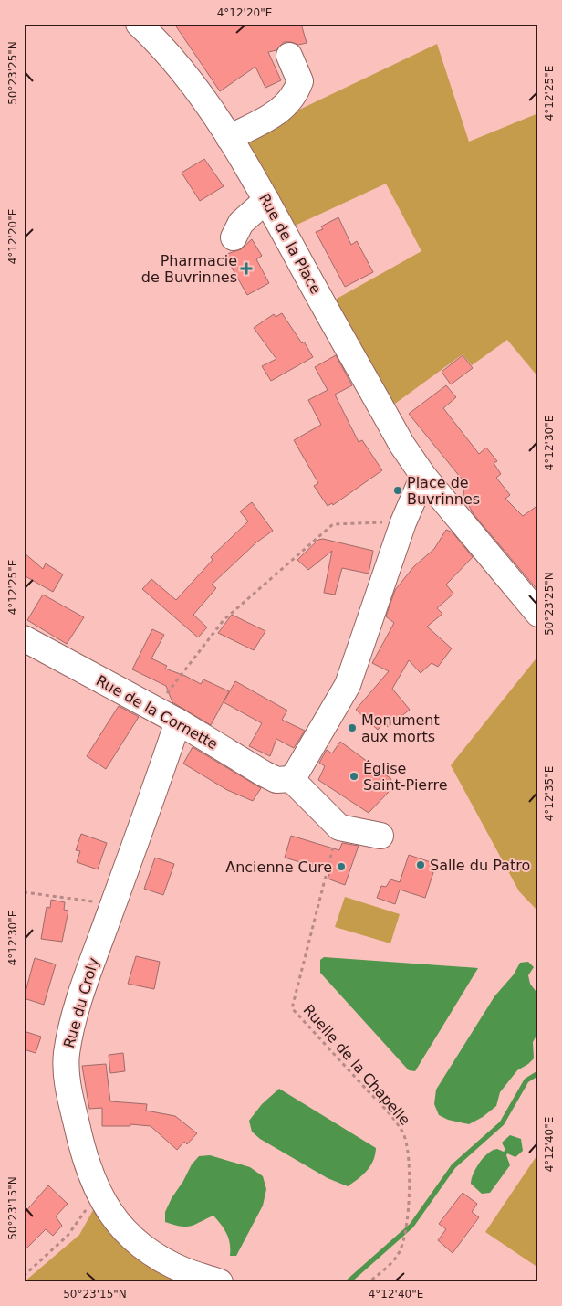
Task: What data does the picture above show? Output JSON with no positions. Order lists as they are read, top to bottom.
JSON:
{
  "streets": {
    "street": ["Rue de la Place", "Rue de la Cornette", "Rue du Croly"],
    "path": ["Ruelle de la Chapelle"]
  },
  "crossings": [
    ["Rue de la Cornette", "Rue du Croly"]
  ],
  "places": {
    "health": ["Pharmacie de Buvrinnes"],
    "other": [
      "Place de Buvrinnes",
      "Monument aux morts",
      "Église Saint-Pierre",
      "Salle du Patro",
      "Ancienne Cure"
    ]
  },
  "coordinates": [
    "4°12'20\"E",
    "50°23'25\"N",
    "4°12'25\"E",
    "4°12'30\"E",
    "4°12'35\"E",
    "4°12'40\"E",
    "50°23'15\"N"
  ]
}
